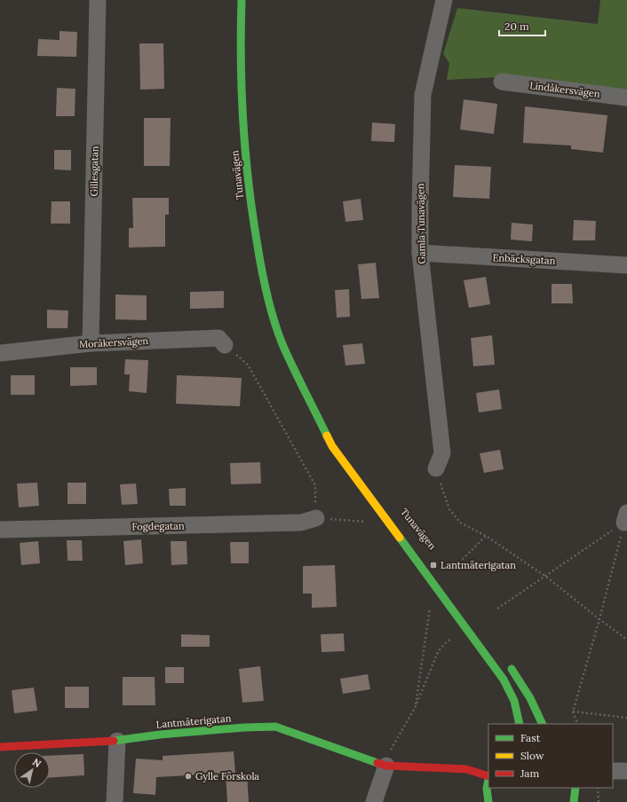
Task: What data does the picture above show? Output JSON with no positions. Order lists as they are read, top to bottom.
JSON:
{
  "streets": {
    "street": [
      "Lindåkersvägen",
      "Gillesgatan",
      "Tunavägen",
      "Gamla Tunavägen",
      "Enbäcksgatan",
      "Moråkersvägen",
      "Fogdegatan",
      "Lantmäterigatan"
    ]
  },
  "crossings": [
    ["Gillesgatan", "Moråkersvägen"],
    ["Gamla Tunavägen", "Enbäcksgatan"]
  ],
  "places": {
    "transit": ["Lantmäterigatan"],
    "other": ["Gylle Förskola"]
  },
  "legend": ["Fast", "Slow", "Jam"],
  "scale_bar": "20 m",
  "north": "top right"
}
